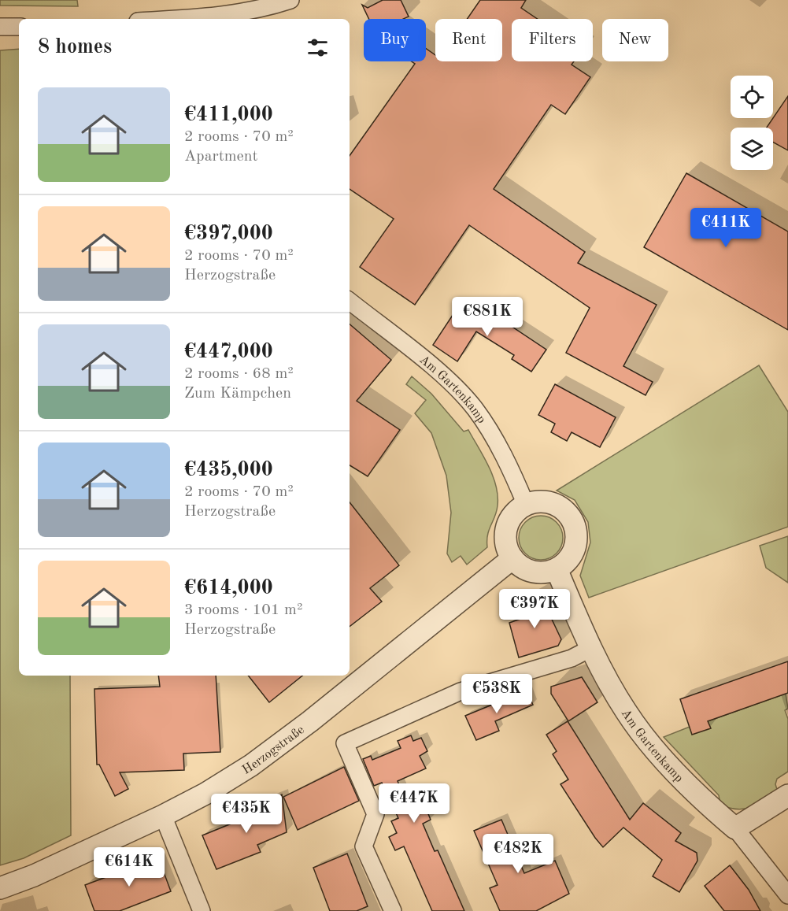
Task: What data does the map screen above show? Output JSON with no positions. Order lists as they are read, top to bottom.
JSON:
{
  "streets": {
    "street": ["Am Gartenkamp", "Herzogstraße"]
  },
  "crossings": [
    ["Am Gartenkamp", "Herzogstraße"]
  ],
  "page": {
    "chip": [
      "Buy",
      "Rent",
      "Filters",
      "New"
    ],
    "heading": "8 homes",
    "list": [
      {
        "name": "€411,000",
        "note": "2 rooms · 70 m² · Apartment"
      },
      {
        "name": "€397,000",
        "note": "2 rooms · 70 m² · Herzogstraße"
      },
      {
        "name": "€447,000",
        "note": "2 rooms · 68 m² · Zum Kämpchen"
      },
      {
        "name": "€435,000",
        "note": "2 rooms · 70 m² · Herzogstraße"
      },
      {
        "name": "€614,000",
        "note": "3 rooms · 101 m² · Herzogstraße"
      }
    ],
    "price": [
      "€411K",
      "€881K",
      "€397K",
      "€538K",
      "€447K",
      "€435K",
      "€482K",
      "€614K"
    ]
  }
}
